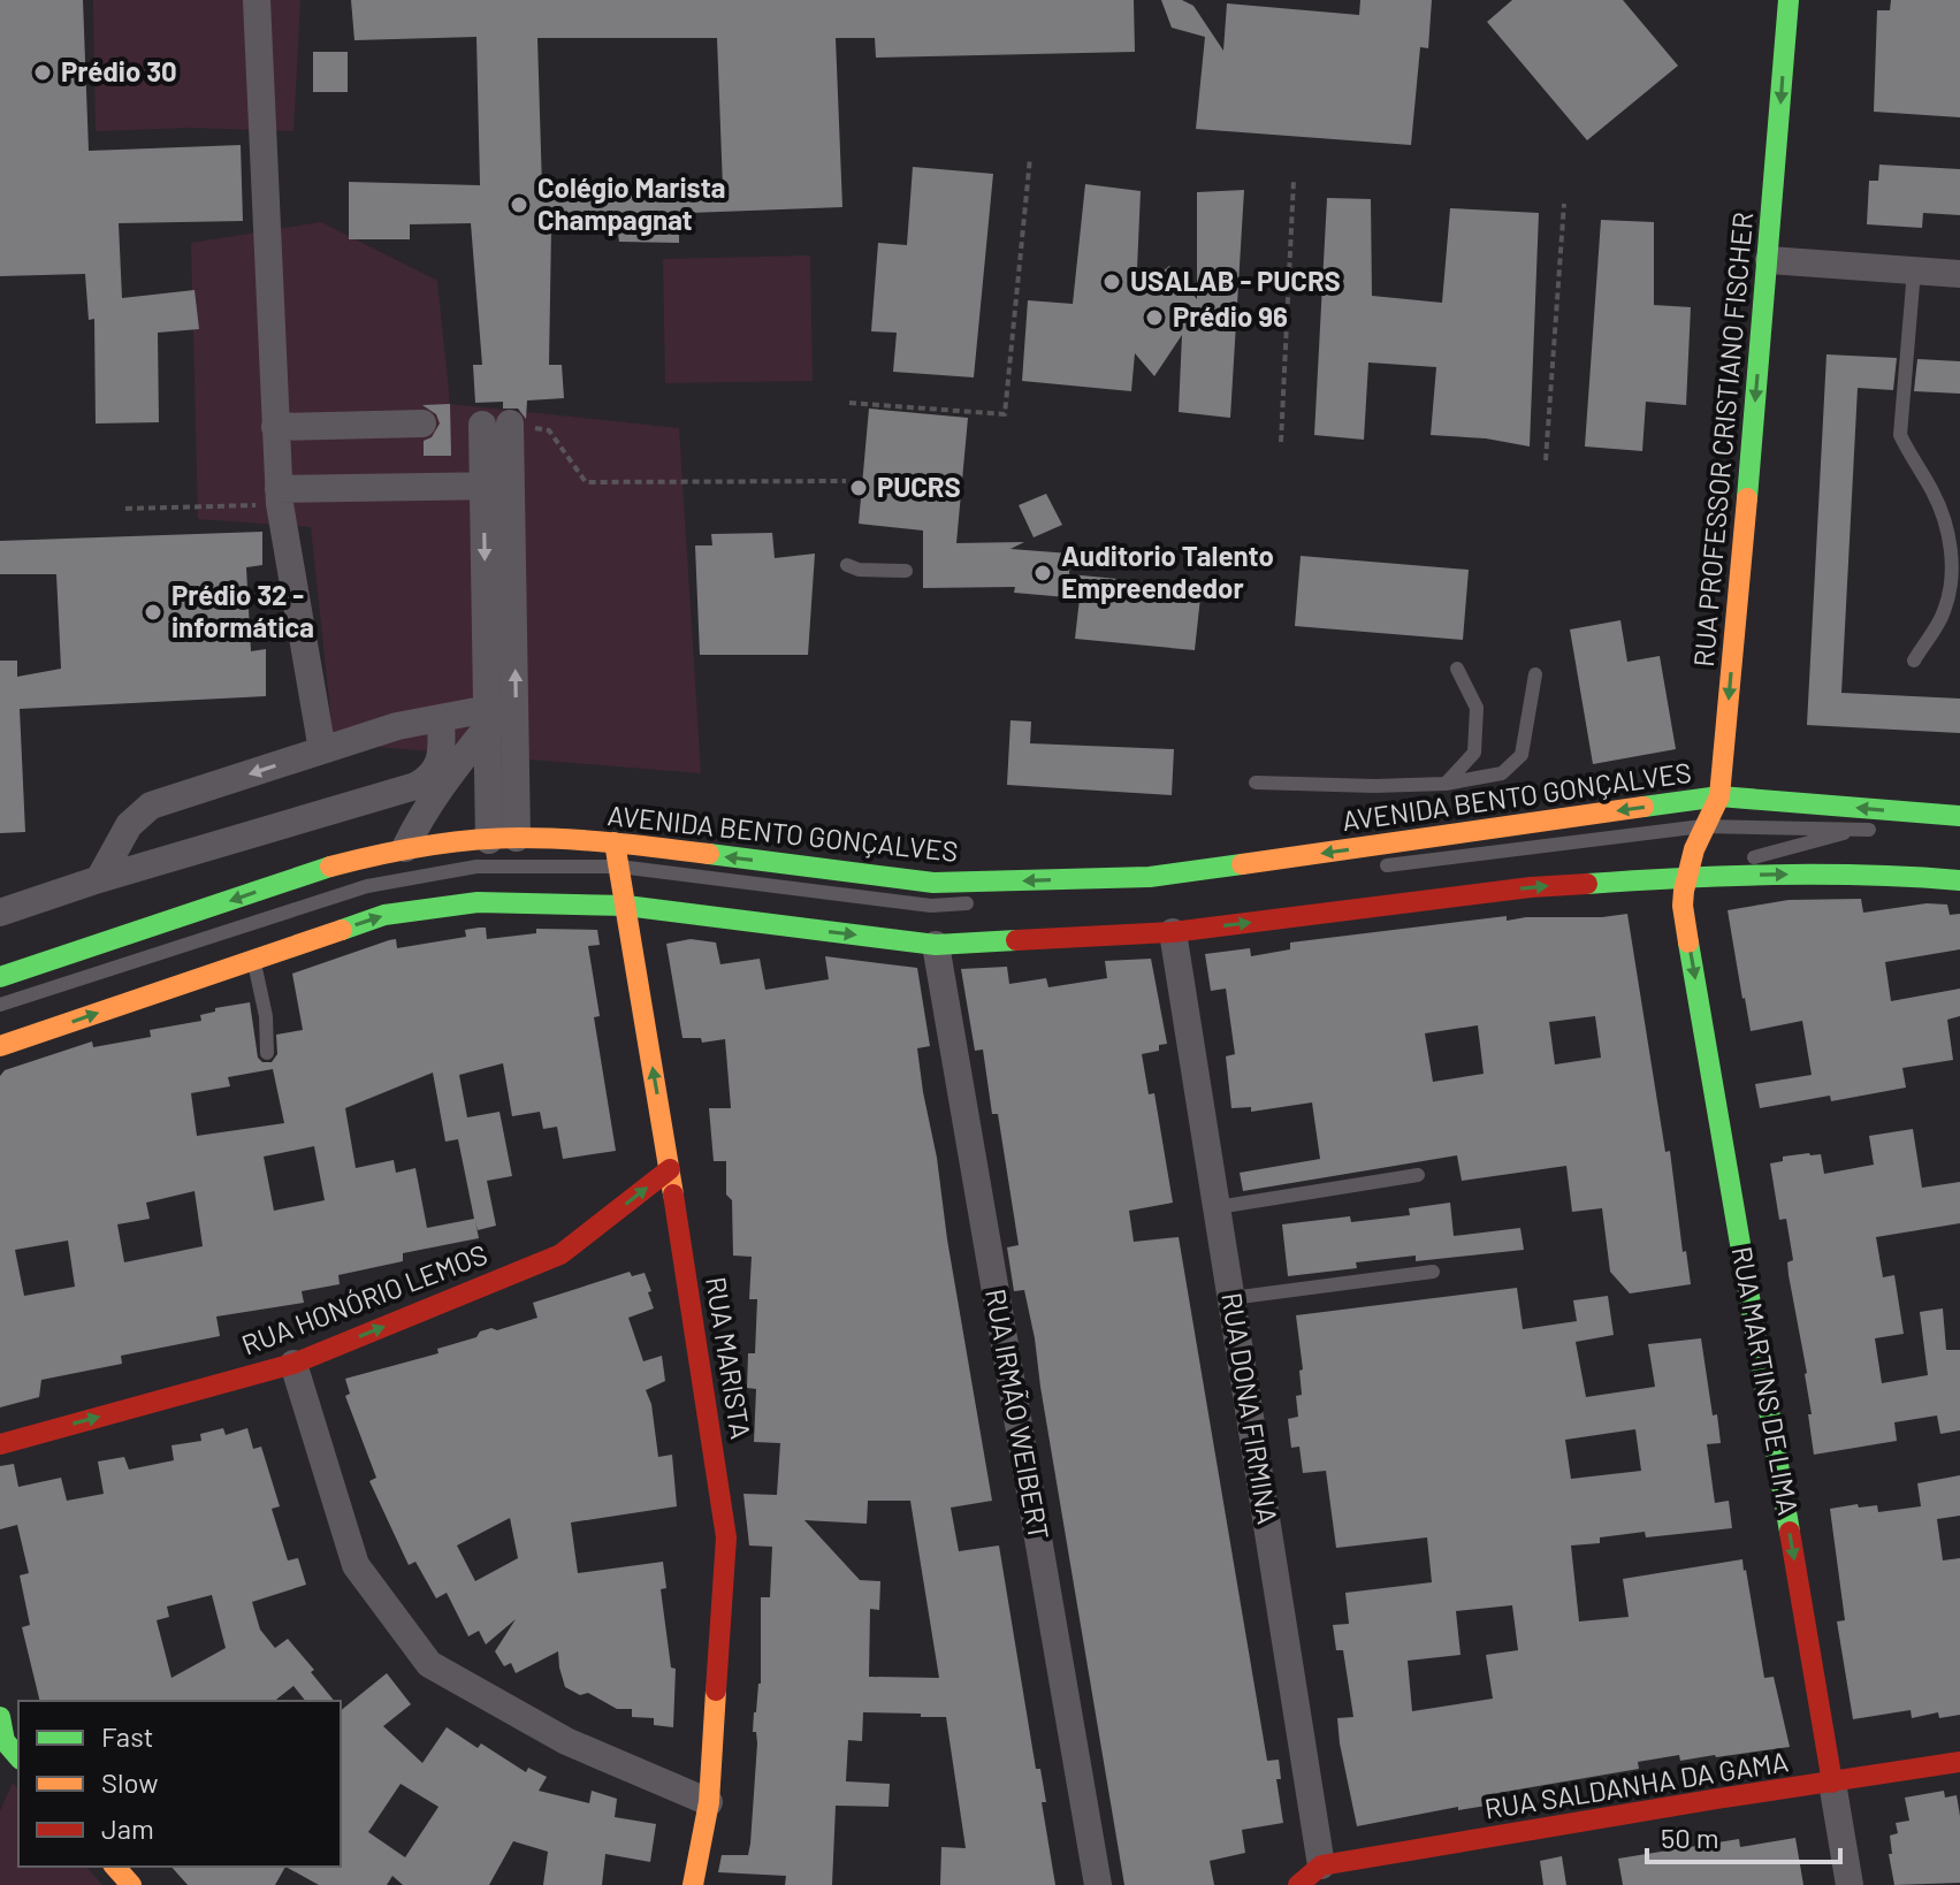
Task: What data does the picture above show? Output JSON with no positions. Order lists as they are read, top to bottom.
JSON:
{
  "streets": {
    "main road": [
      "RUA PROFESSOR CRISTIANO FISCHER",
      "AVENIDA BENTO GONÇALVES",
      "RUA HONÓRIO LEMOS",
      "RUA MARISTA",
      "RUA MARTINS DE LIMA",
      "RUA SALDANHA DA GAMA"
    ],
    "street": ["RUA DONA FIRMINA", "RUA IRMÃO WEIBERT"]
  },
  "crossings": [
    ["RUA PROFESSOR CRISTIANO FISCHER", "AVENIDA BENTO GONÇALVES"],
    ["RUA PROFESSOR CRISTIANO FISCHER", "RUA MARTINS DE LIMA"],
    ["AVENIDA BENTO GONÇALVES", "RUA MARISTA"],
    ["RUA HONÓRIO LEMOS", "RUA MARISTA"],
    ["RUA MARTINS DE LIMA", "RUA SALDANHA DA GAMA"],
    ["RUA DONA FIRMINA", "RUA SALDANHA DA GAMA"]
  ],
  "one_way": ["RUA PROFESSOR CRISTIANO FISCHER", "RUA HONÓRIO LEMOS", "RUA MARTINS DE LIMA"],
  "places": [
    "Prédio 30",
    "Colégio Marista Champagnat",
    "USALAB - PUCRS",
    "Prédio 96",
    "PUCRS",
    "Auditorio Talento Empreendedor",
    "Prédio 32 - informática"
  ],
  "legend": ["Fast", "Slow", "Jam"],
  "scale_bar": "50 m"
}
